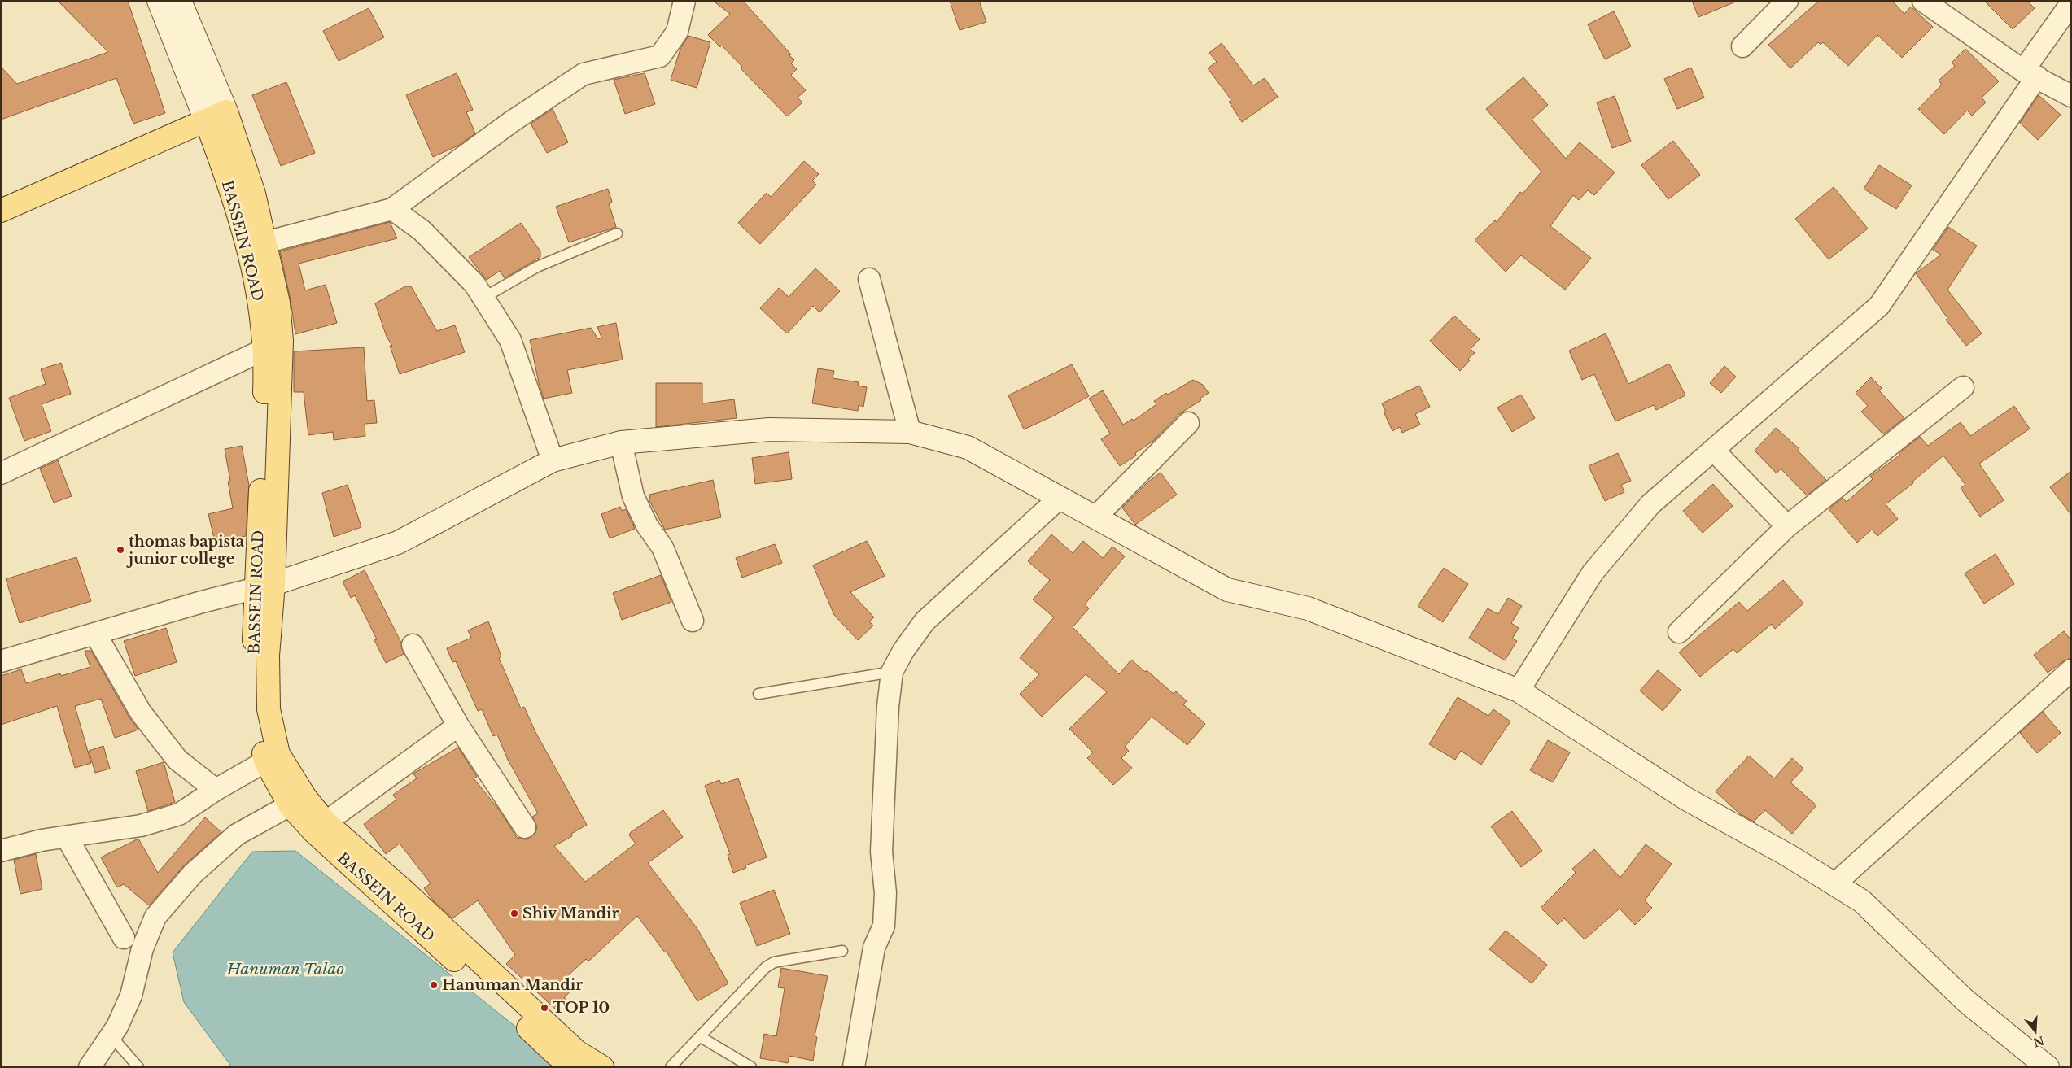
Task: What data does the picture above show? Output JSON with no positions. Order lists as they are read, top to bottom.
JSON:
{
  "streets": {
    "main road": ["BASSEIN ROAD"]
  },
  "water": ["Hanuman Talao"],
  "places": [
    "thomas bapista junior college",
    "Shiv Mandir",
    "Hanuman Mandir",
    "TOP 10"
  ],
  "north": "bottom"
}
